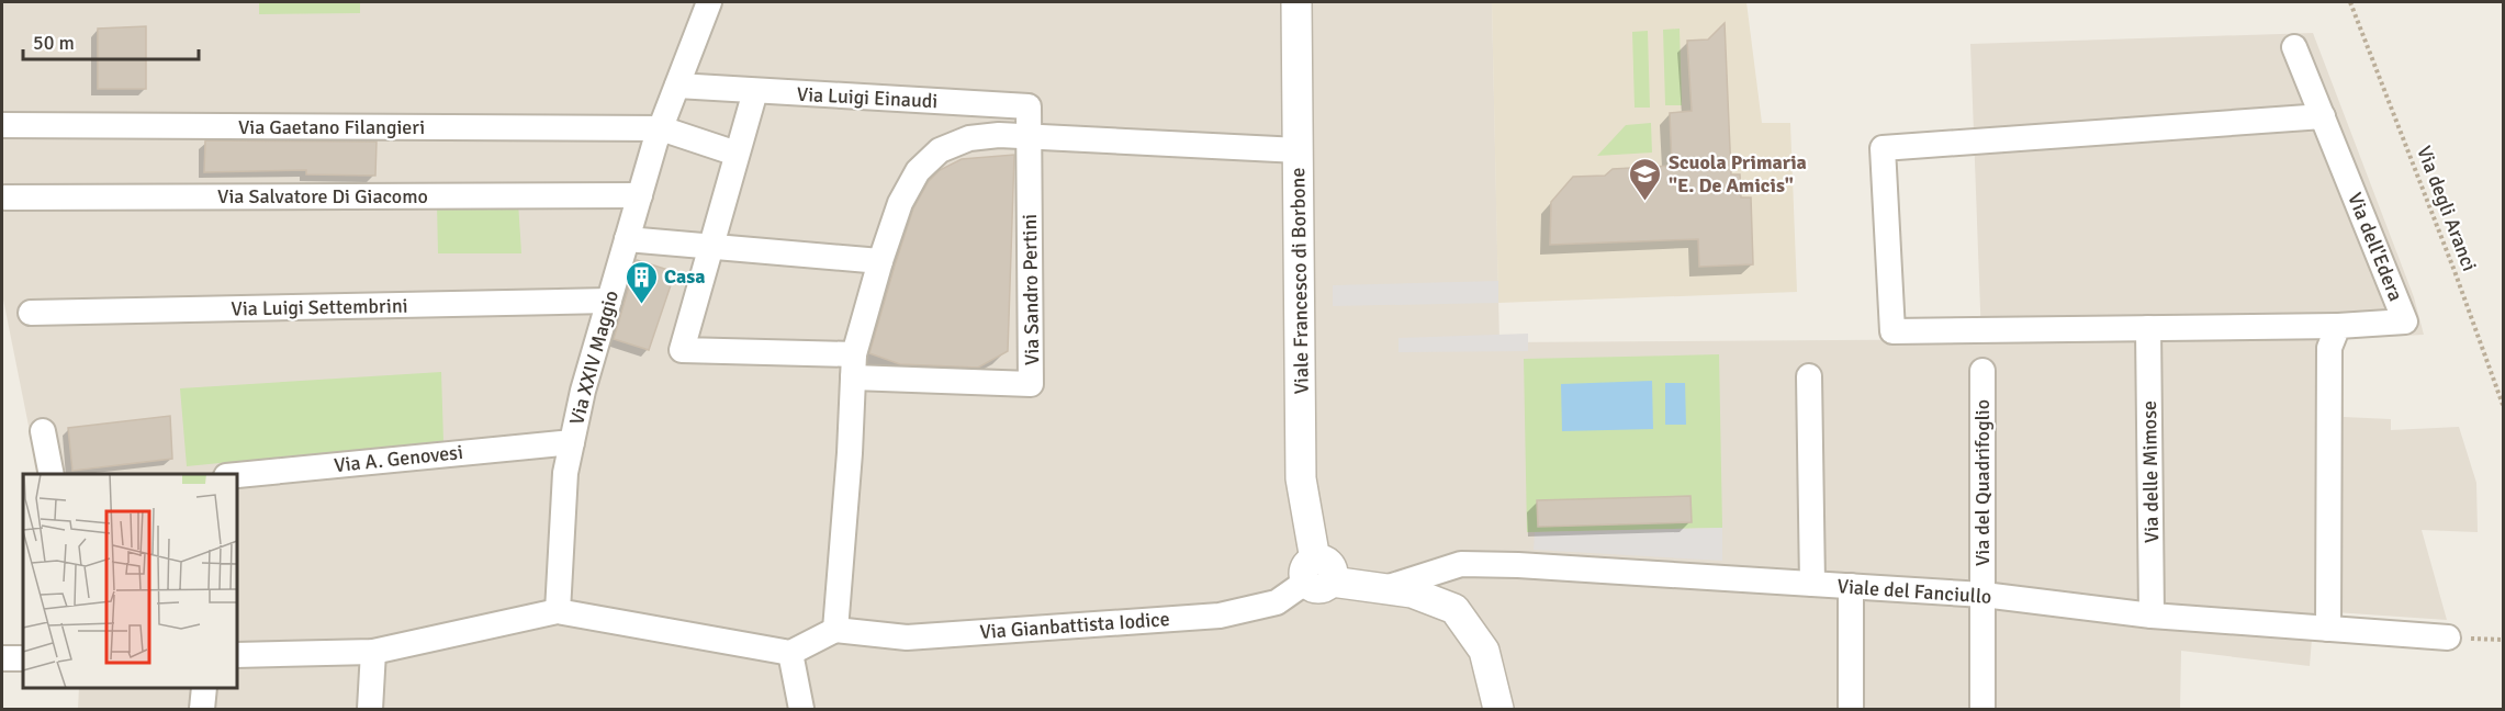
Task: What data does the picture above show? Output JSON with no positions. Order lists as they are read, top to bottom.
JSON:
{
  "streets": {
    "street": [
      "Via Luigi Einaudi",
      "Via Gaetano Filangieri",
      "Via Salvatore Di Giacomo",
      "Via dell'Edera",
      "Viale Francesco di Borbone",
      "Via Sandro Pertini",
      "Via Luigi Settembrini",
      "Via XXIV Maggio",
      "Via A. Genovesi",
      "Via delle Mimose",
      "Via del Quadrifoglio",
      "Viale del Fanciullo",
      "Via Gianbattista Iodice"
    ],
    "path": ["Via degli Aranci"]
  },
  "crossings": [
    ["Via Luigi Einaudi", "Via Sandro Pertini"],
    ["Via Luigi Einaudi", "Via XXIV Maggio"],
    ["Via Gaetano Filangieri", "Via XXIV Maggio"],
    ["Via Salvatore Di Giacomo", "Via XXIV Maggio"],
    ["Viale Francesco di Borbone", "Via Gianbattista Iodice"],
    ["Via Luigi Settembrini", "Via XXIV Maggio"],
    ["Via XXIV Maggio", "Via A. Genovesi"],
    ["Via delle Mimose", "Viale del Fanciullo"],
    ["Via del Quadrifoglio", "Viale del Fanciullo"]
  ],
  "places": {
    "school or university": ["Scuola Primaria \"E. De Amicis\""],
    "building": ["Casa"]
  },
  "scale_bar": "50 m"
}
